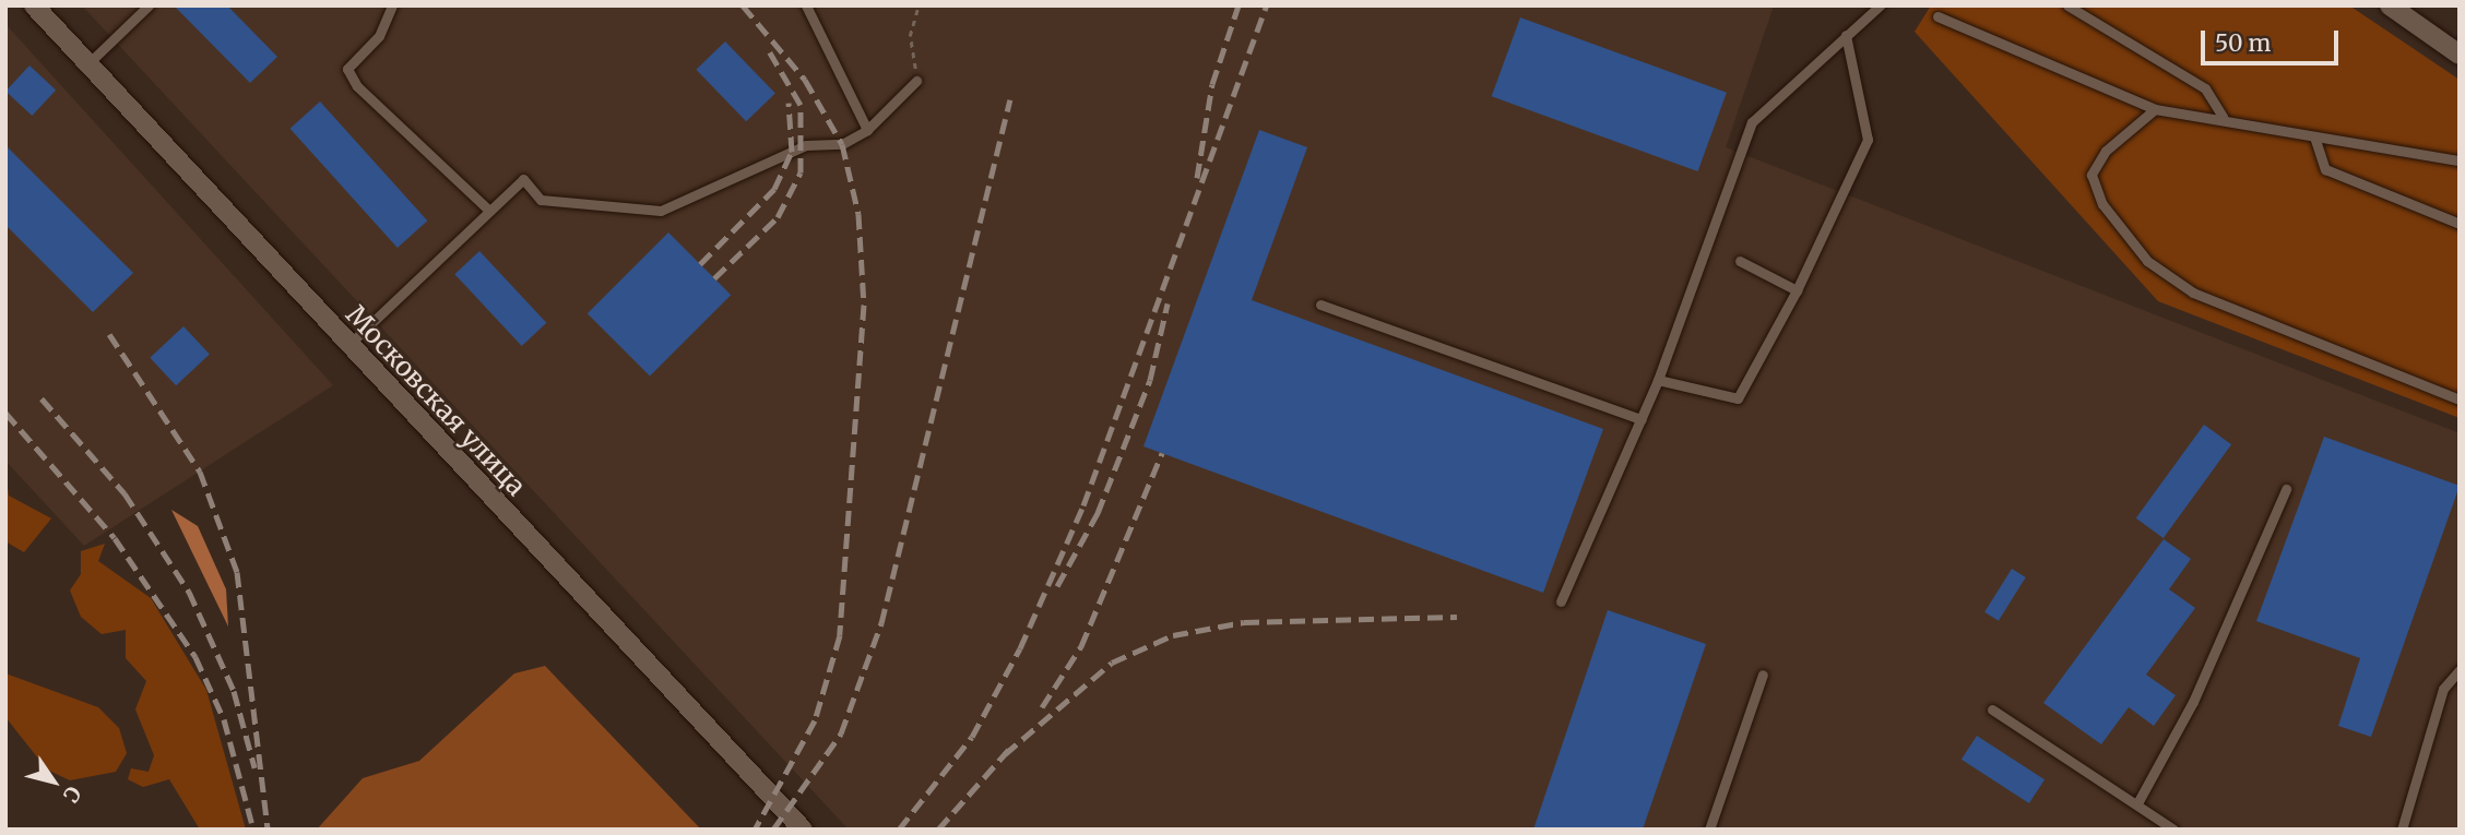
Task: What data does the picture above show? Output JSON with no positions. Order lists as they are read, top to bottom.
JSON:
{
  "streets": {
    "street": ["Московская улица"]
  },
  "scale_bar": "50 m",
  "north": "bottom right"
}
